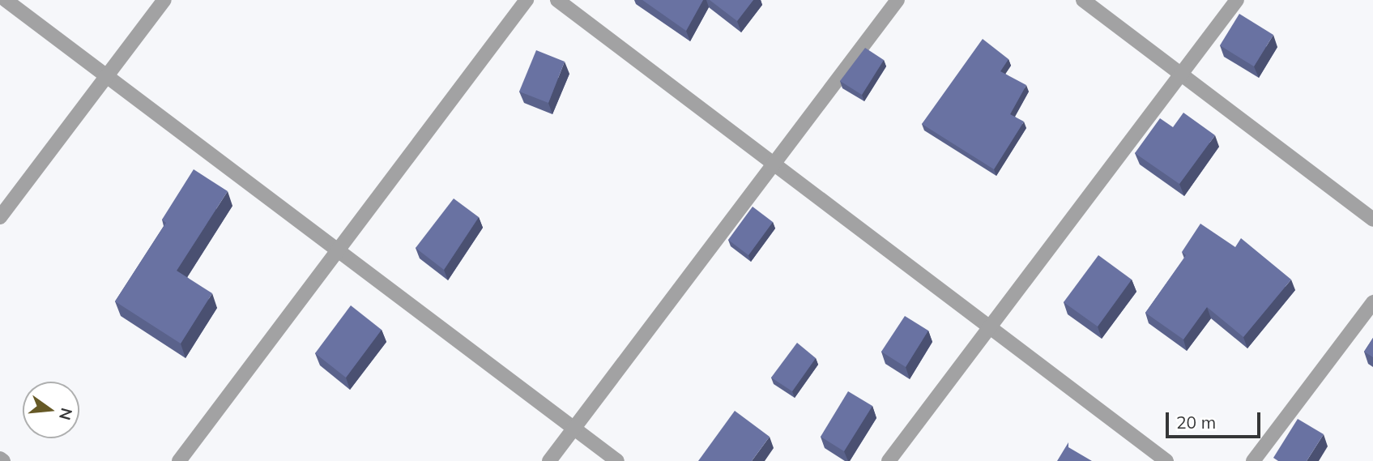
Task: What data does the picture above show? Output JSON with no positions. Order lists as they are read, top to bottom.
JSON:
{
  "scale_bar": "20 m",
  "north": "right"
}
